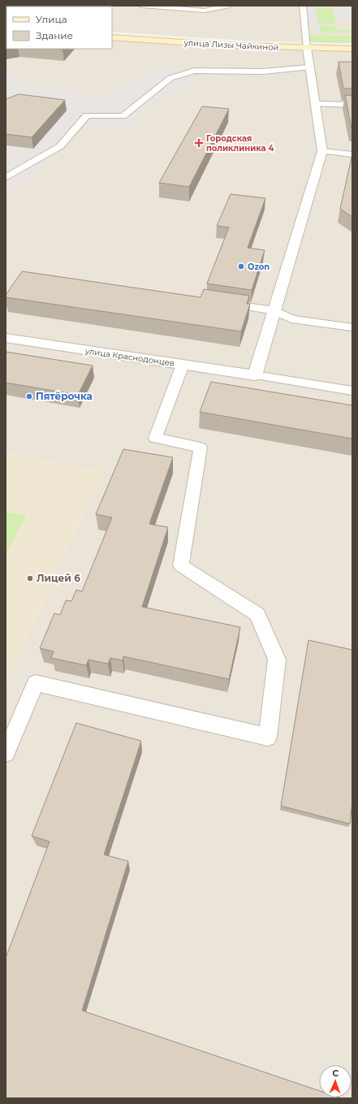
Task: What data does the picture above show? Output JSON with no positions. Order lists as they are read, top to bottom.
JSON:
{
  "streets": {
    "main road": ["улица Лизы Чайкиной"],
    "street": ["улица Краснодонцев"]
  },
  "places": {
    "health": ["Городская поликлиника 4"],
    "other": ["Ozon", "Пятёрочка", "Лицей 6"]
  },
  "legend": ["Улица", "Здание"],
  "north": "top"
}
